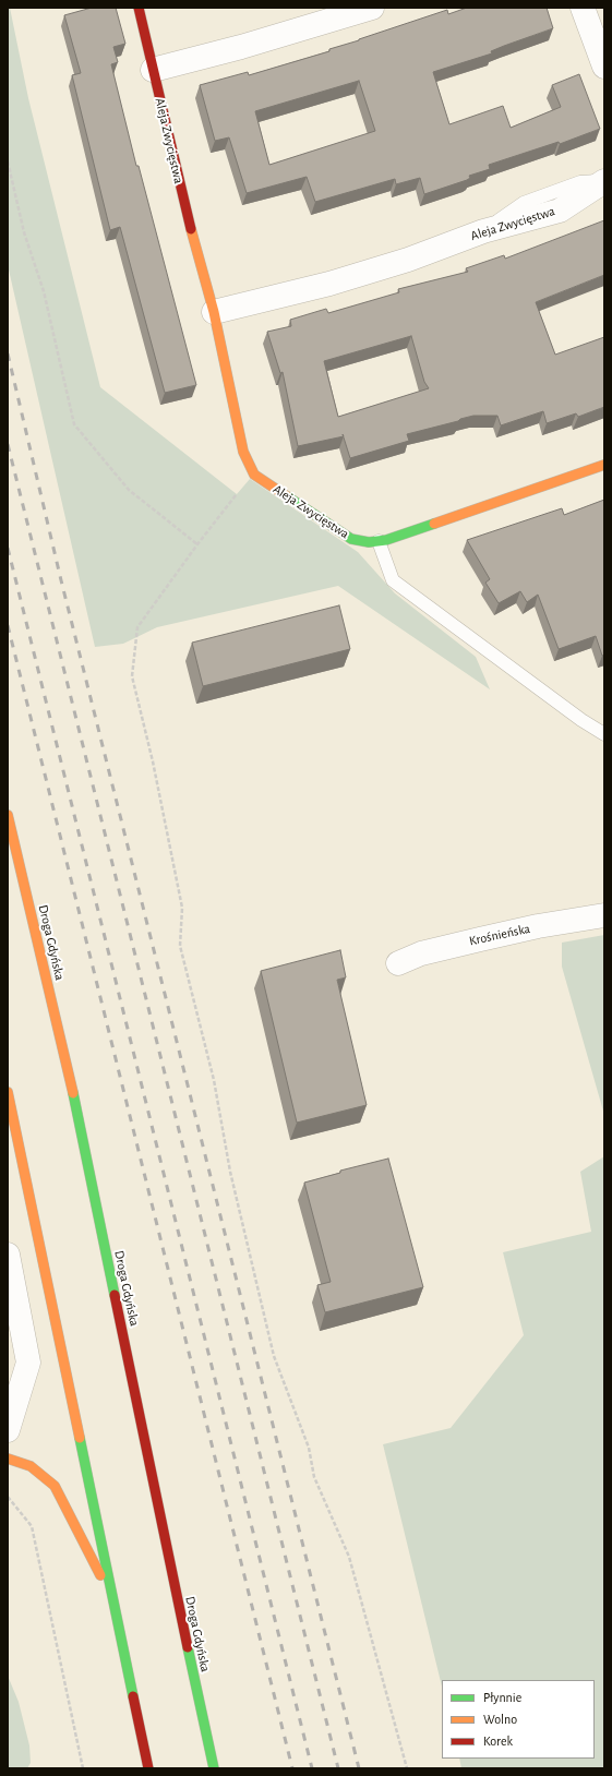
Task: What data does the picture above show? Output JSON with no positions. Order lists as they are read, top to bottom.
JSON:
{
  "streets": {
    "main road": ["Aleja Zwycięstwa", "Droga Gdyńska"],
    "street": ["Krośnieńska"]
  },
  "legend": ["Płynnie", "Wolno", "Korek"]
}
